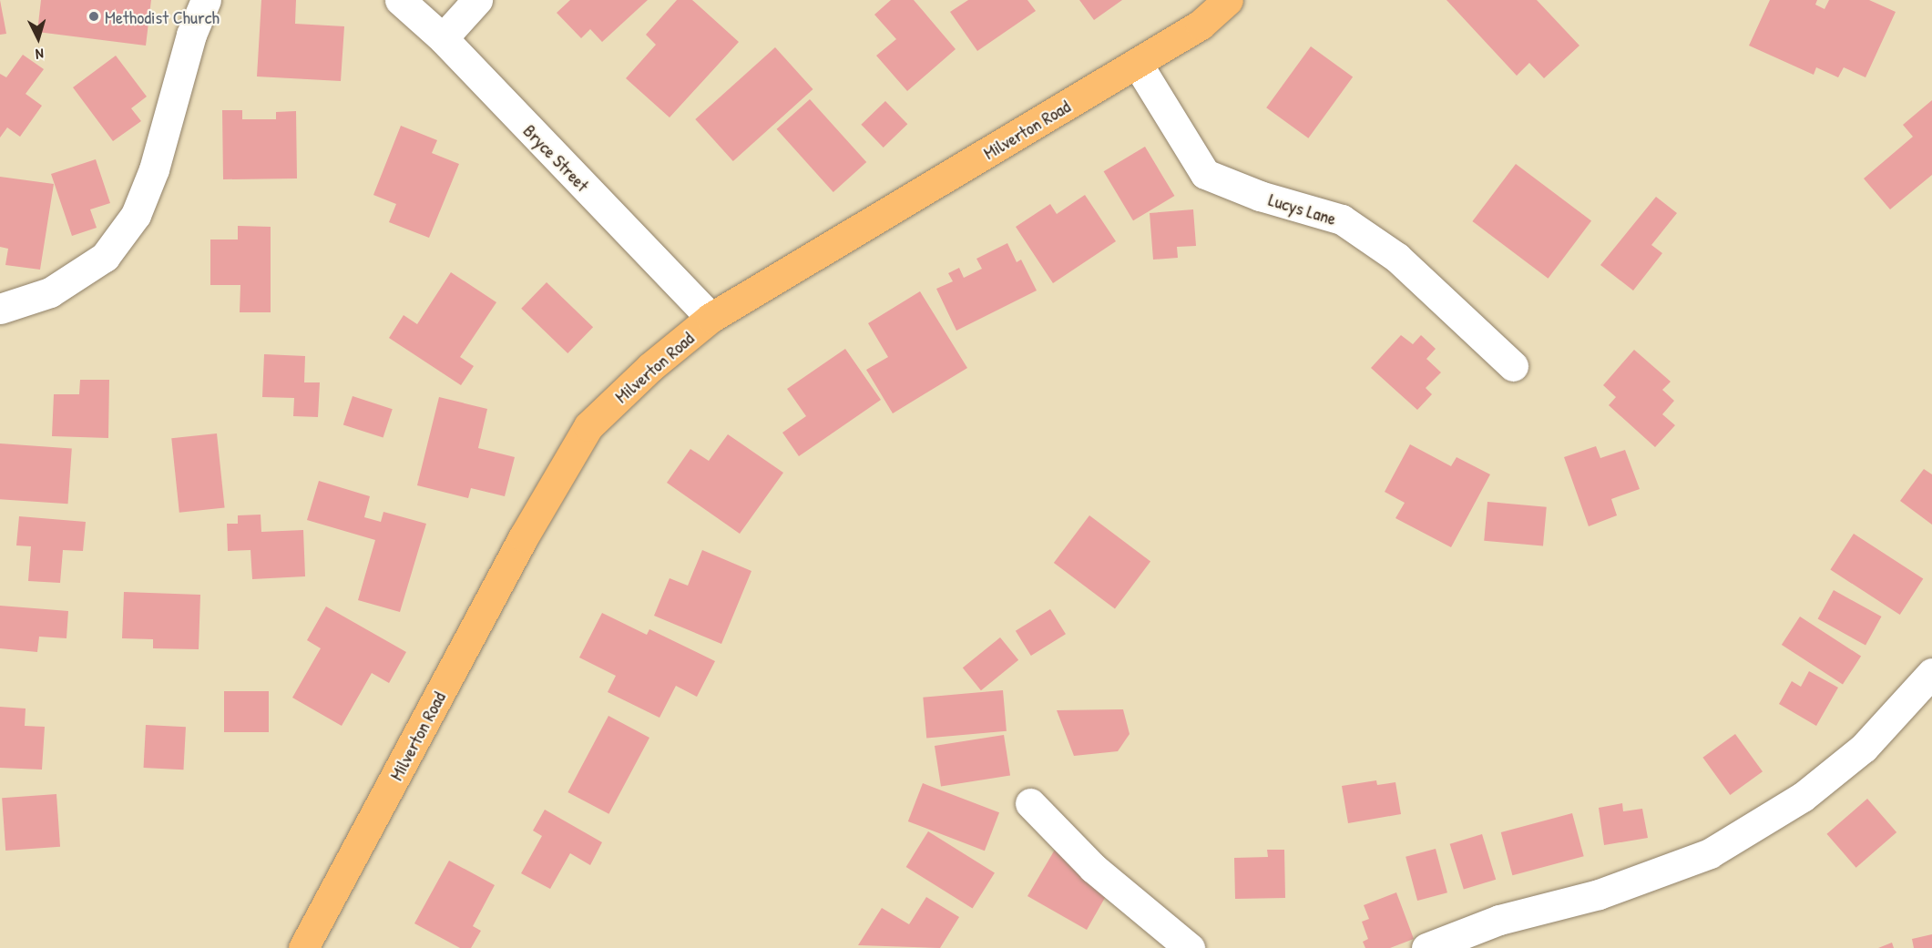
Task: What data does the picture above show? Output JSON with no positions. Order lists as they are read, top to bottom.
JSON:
{
  "streets": {
    "main road": ["Milverton Road"],
    "street": ["Bryce Street", "Lucys Lane"]
  },
  "crossings": [
    ["Milverton Road", "Bryce Street"],
    ["Milverton Road", "Lucys Lane"]
  ],
  "places": ["Methodist Church"],
  "north": "bottom"
}
